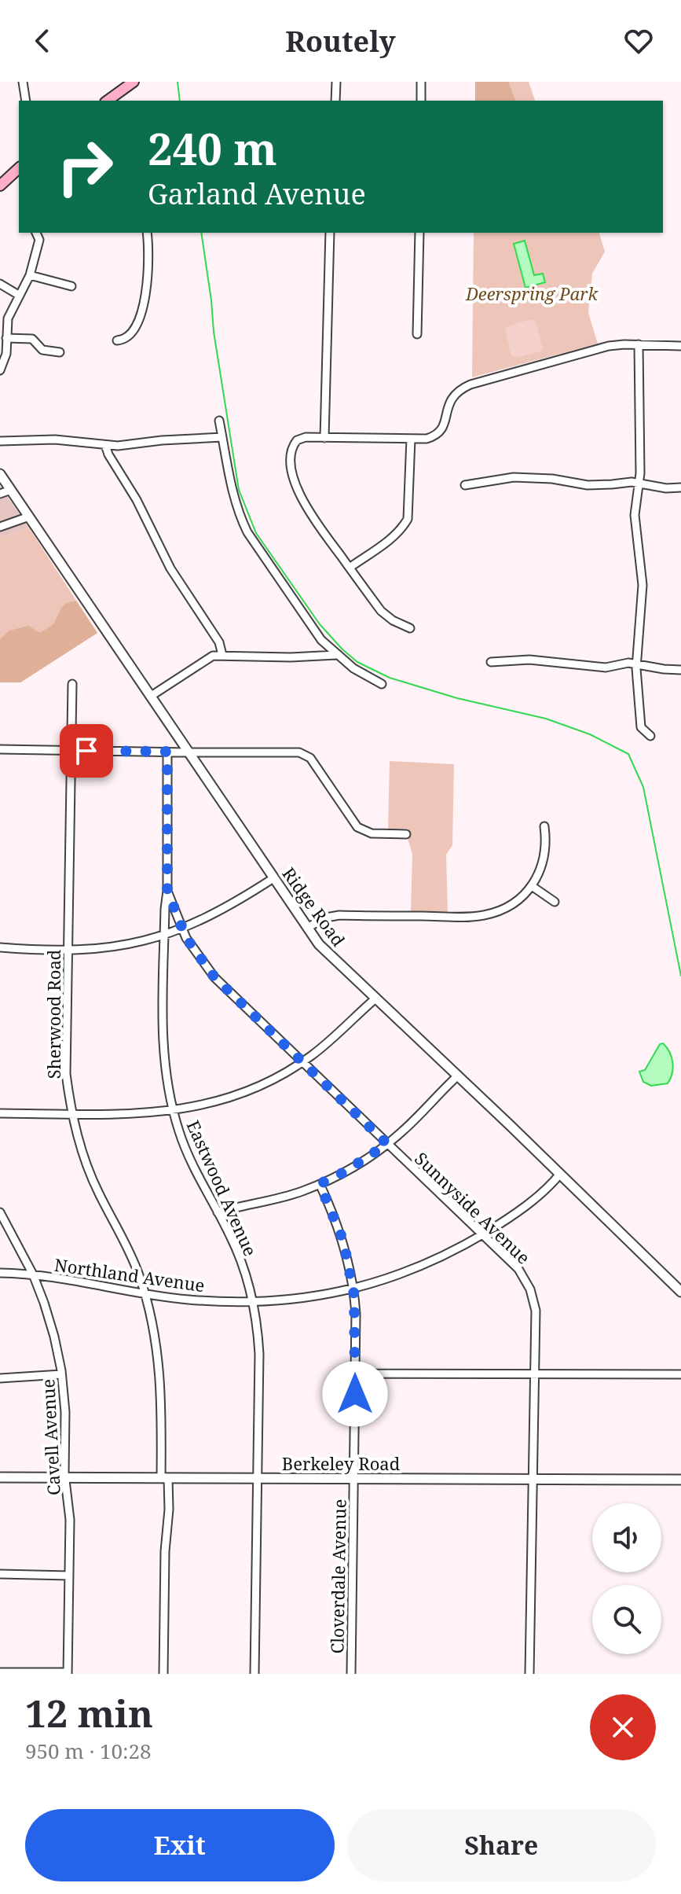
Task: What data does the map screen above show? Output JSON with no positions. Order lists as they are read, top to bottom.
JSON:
{
  "streets": {
    "street": [
      "Ridge Road",
      "Sherwood Road",
      "Eastwood Avenue",
      "Sunnyside Avenue",
      "Northland Avenue",
      "Cavell Avenue",
      "Berkeley Road",
      "Cloverdale Avenue"
    ]
  },
  "crossings": [
    ["Ridge Road", "Northland Avenue"],
    ["Sherwood Road", "Northland Avenue"],
    ["Sherwood Road", "Berkeley Road"],
    ["Eastwood Avenue", "Sunnyside Avenue"],
    ["Eastwood Avenue", "Northland Avenue"],
    ["Eastwood Avenue", "Berkeley Road"],
    ["Sunnyside Avenue", "Northland Avenue"],
    ["Sunnyside Avenue", "Berkeley Road"],
    ["Northland Avenue", "Cavell Avenue"],
    ["Northland Avenue", "Cloverdale Avenue"],
    ["Cavell Avenue", "Berkeley Road"],
    ["Berkeley Road", "Cloverdale Avenue"]
  ],
  "parks": ["Deerspring Park"],
  "page": {
    "header": "Routely",
    "turn": ["240 m", "Garland Avenue"],
    "heading": ["12 min", "950 m · 10:28"],
    "buttons": ["Exit", "Share"]
  }
}
